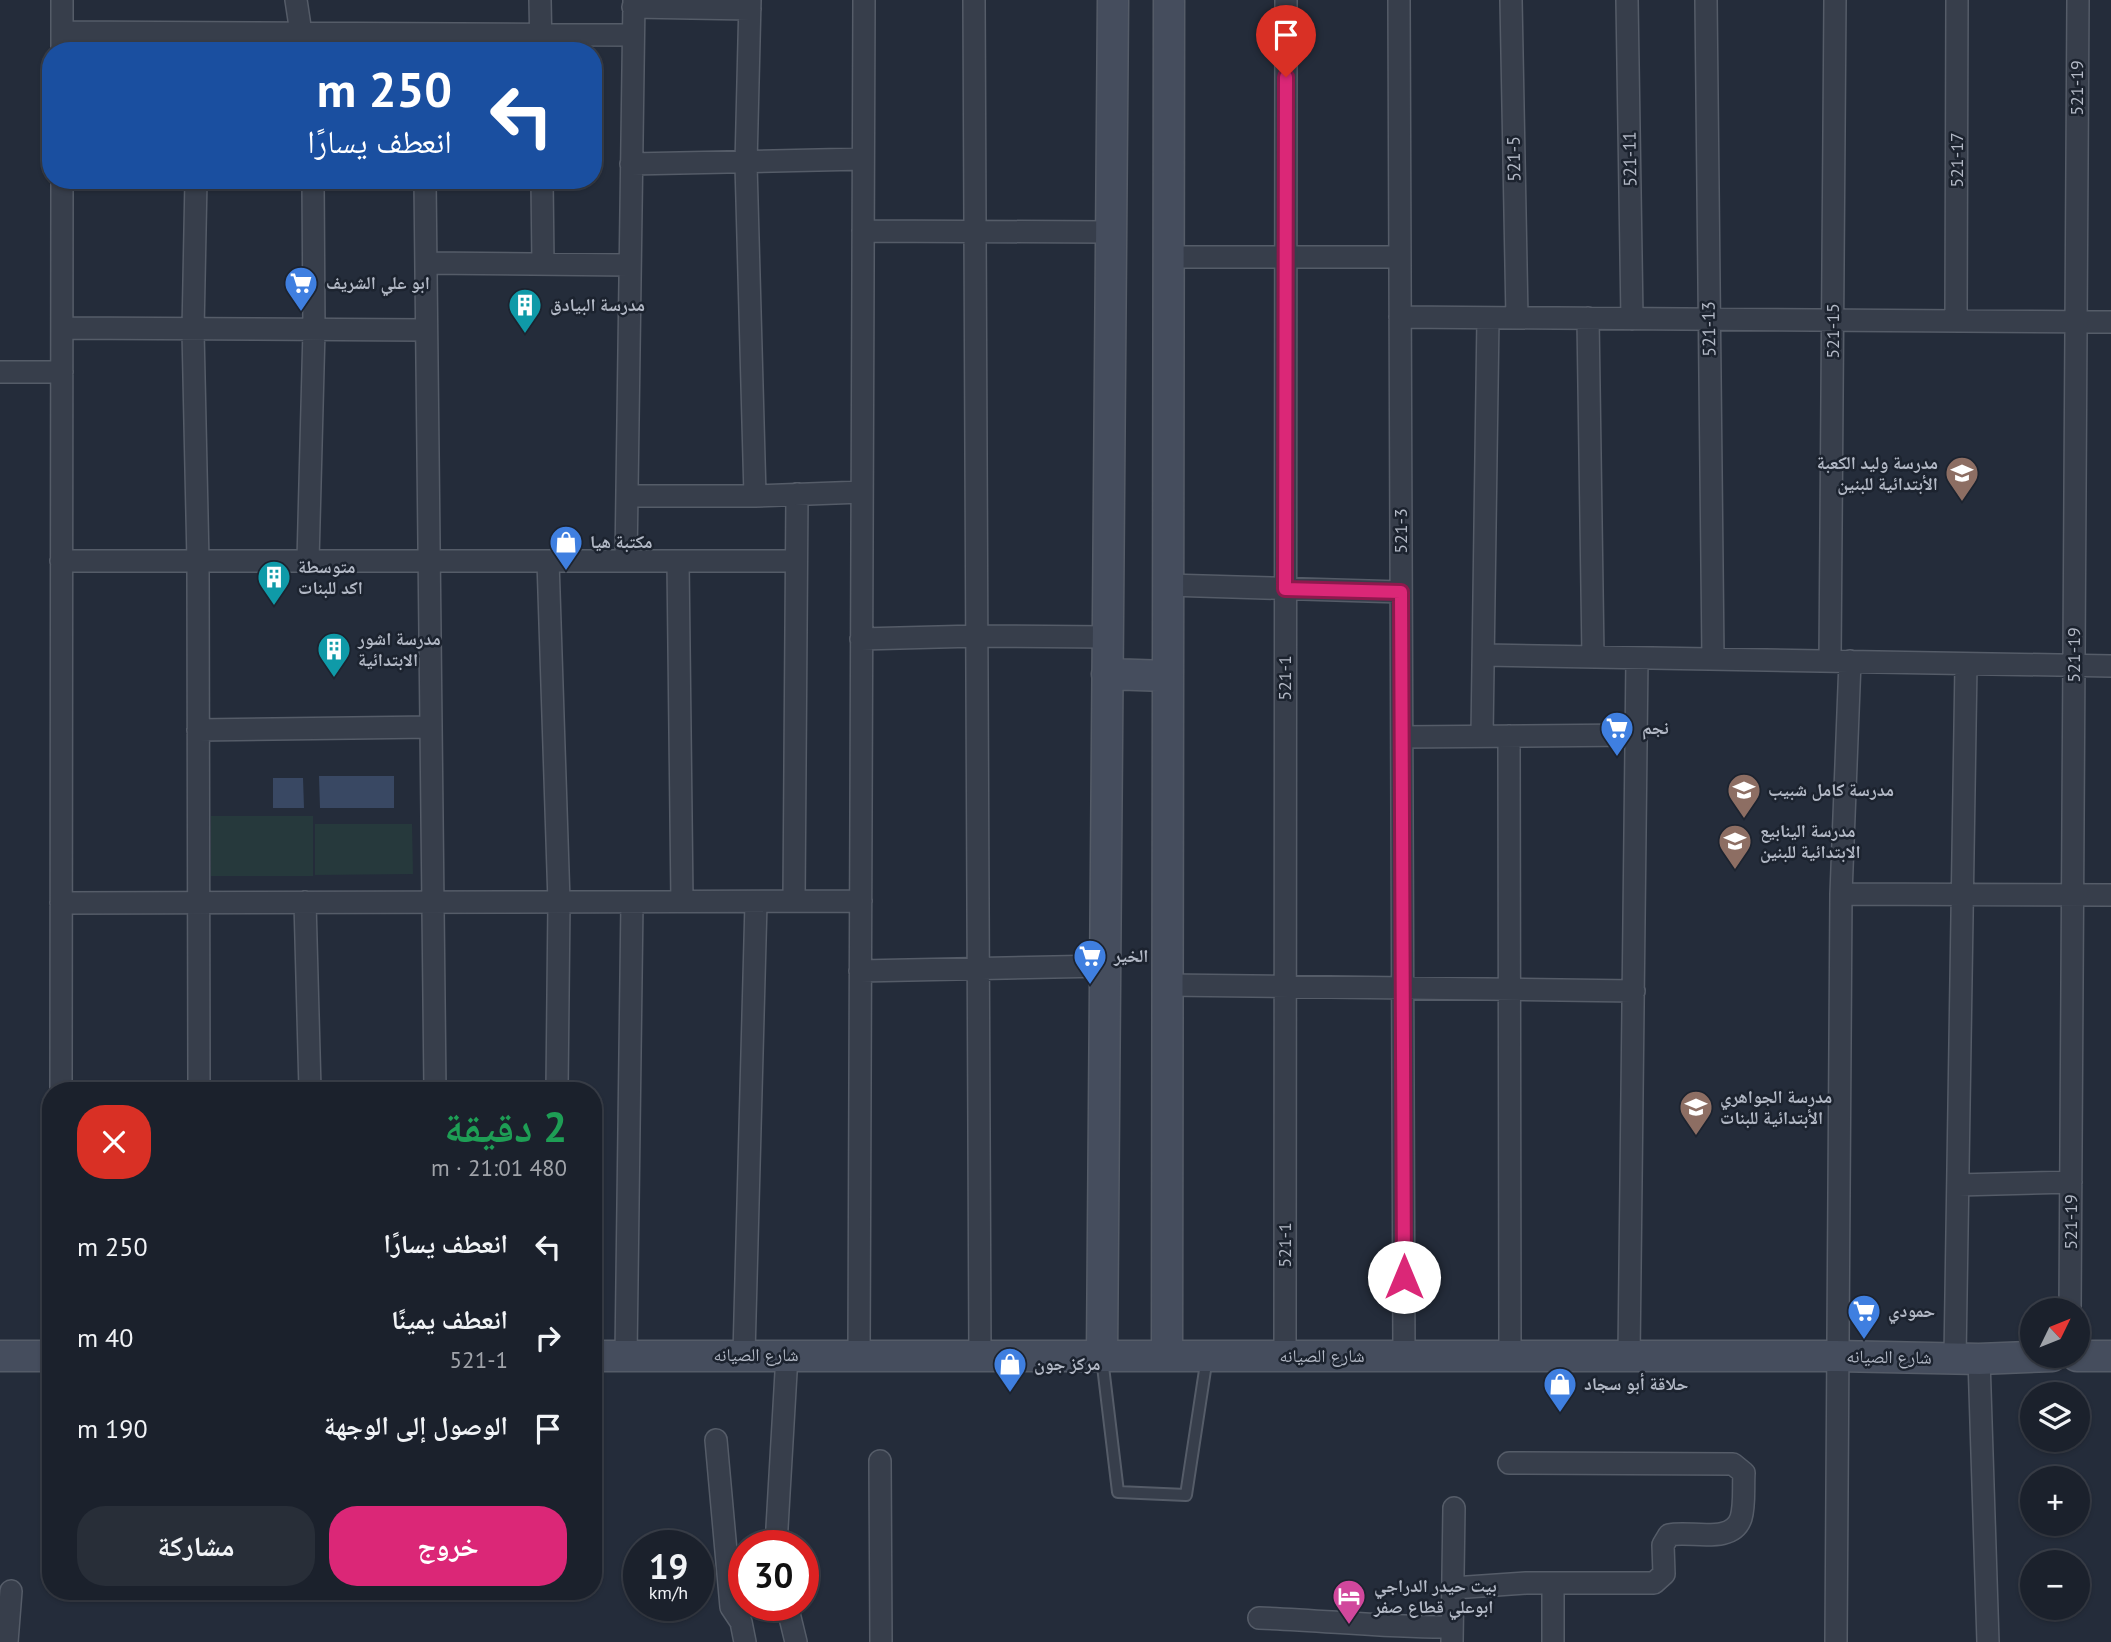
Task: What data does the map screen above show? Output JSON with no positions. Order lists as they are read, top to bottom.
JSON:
{
  "streets": {
    "street": [
      "521-19",
      "521-5",
      "521-11",
      "521-17",
      "521-13",
      "521-15",
      "521-3",
      "521-1",
      "شارع الصيانه"
    ]
  },
  "crossings": [
    ["521-15", "شارع الصيانه"],
    ["521-3", "شارع الصيانه"],
    ["521-1", "شارع الصيانه"]
  ],
  "places": {
    "supermarket": [
      "ابو علي الشريف",
      "نجم",
      "الخير",
      "حمودي"
    ],
    "building": ["مدرسة البيادق", "متوسطة اكد للبنات", "مدرسة اشور الابتدائية"],
    "school or university": [
      "مدرسة وليد الكعبة الأبتدائية للبنين",
      "مدرسة كامل شبيب",
      "مدرسة الينابيع الابتدائية للبنين",
      "مدرسة الجواهري الأبتدائية للبنات"
    ],
    "shop": ["مكتبة هيا", "مركز جون", "حلاقة أبو سجاد"],
    "hotel": ["بيت حيدر الدراجي ابوعلي قطاع صفر"]
  },
  "north": "top right",
  "page": {
    "turn": ["250 m", "انعطف يسارًا"],
    "heading": ["2 دقيقة", "480 m · 21:01"],
    "list": [
      {
        "name": "انعطف يسارًا",
        "value": "250 m"
      },
      {
        "name": "انعطف يمينًا",
        "note": "521-1",
        "value": "40 m"
      },
      {
        "name": "الوصول إلى الوجهة",
        "value": "190 m"
      }
    ],
    "map_buttons": ["+", "−"],
    "buttons": ["خروج", "مشاركة"],
    "speed": "19 km/h",
    "limit": "30"
  }
}
